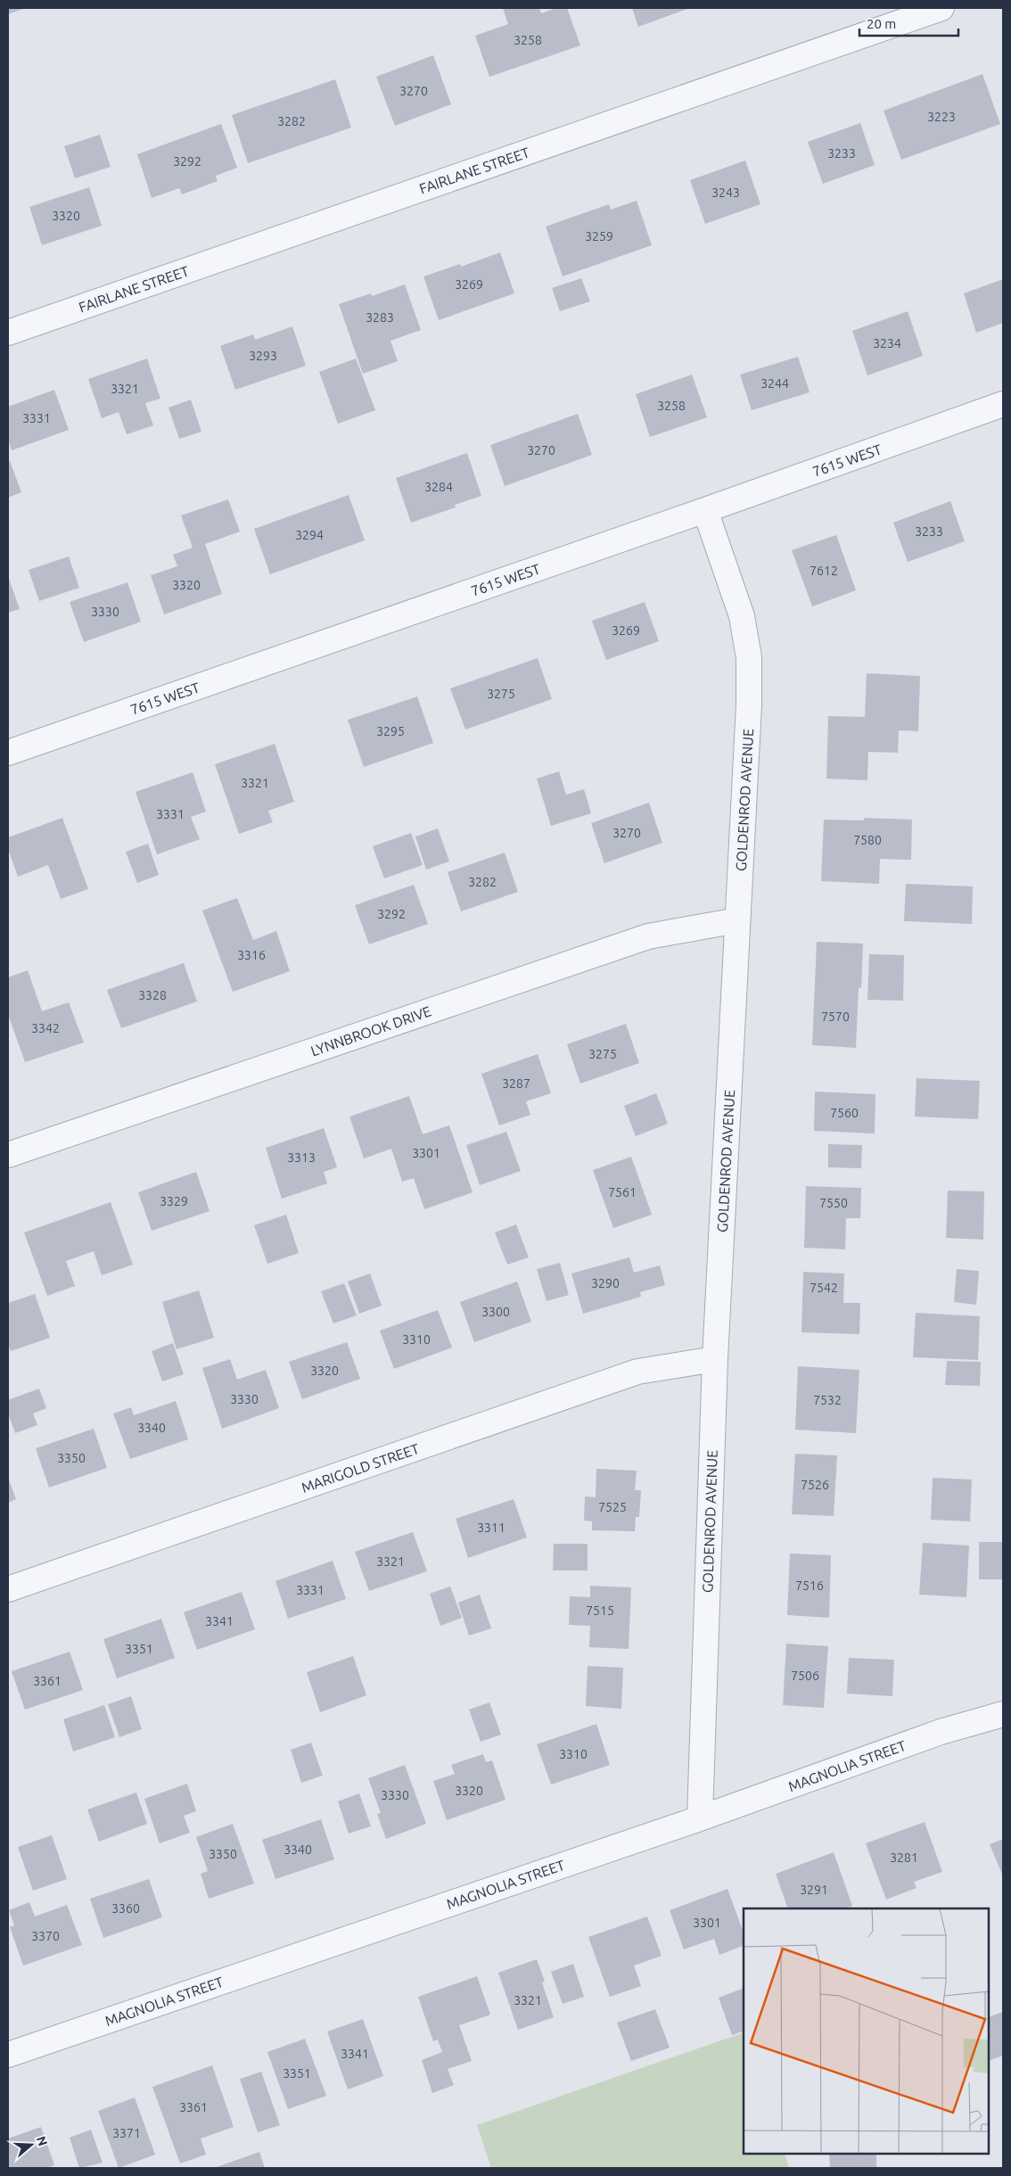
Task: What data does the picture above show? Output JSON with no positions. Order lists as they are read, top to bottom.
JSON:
{
  "streets": {
    "street": [
      "FAIRLANE STREET",
      "7615 WEST",
      "GOLDENROD AVENUE",
      "LYNNBROOK DRIVE",
      "MARIGOLD STREET",
      "MAGNOLIA STREET"
    ]
  },
  "crossings": [
    ["7615 WEST", "GOLDENROD AVENUE"],
    ["GOLDENROD AVENUE", "LYNNBROOK DRIVE"],
    ["GOLDENROD AVENUE", "MARIGOLD STREET"],
    ["GOLDENROD AVENUE", "MAGNOLIA STREET"]
  ],
  "house_numbers": [
    "3258",
    "3270",
    "3223",
    "3282",
    "3233",
    "3292",
    "3243",
    "3320",
    "3259",
    "3269",
    "3283",
    "3234",
    "3293",
    "3244",
    "3321",
    "3258",
    "3331",
    "3270",
    "3284",
    "3233",
    "3294",
    "7612",
    "3320",
    "3330",
    "3269",
    "3275",
    "3295",
    "3321",
    "3331",
    "3270",
    "7580",
    "3282",
    "3292",
    "3316",
    "3328",
    "7570",
    "3342",
    "3275",
    "3287",
    "7560",
    "3301",
    "3313",
    "7561",
    "3329",
    "7550",
    "3290",
    "7542",
    "3300",
    "3310",
    "3320",
    "3330",
    "7532",
    "3340",
    "3350",
    "7526",
    "7525",
    "3311",
    "3321",
    "7516",
    "3331",
    "7515",
    "3341",
    "3351",
    "7506",
    "3361",
    "3310",
    "3320",
    "3330",
    "3340",
    "3350",
    "3281",
    "3291",
    "3360",
    "3301",
    "3370",
    "3321",
    "3341",
    "3351",
    "3361",
    "3371"
  ],
  "scale_bar": "20 m",
  "north": "right"
}
